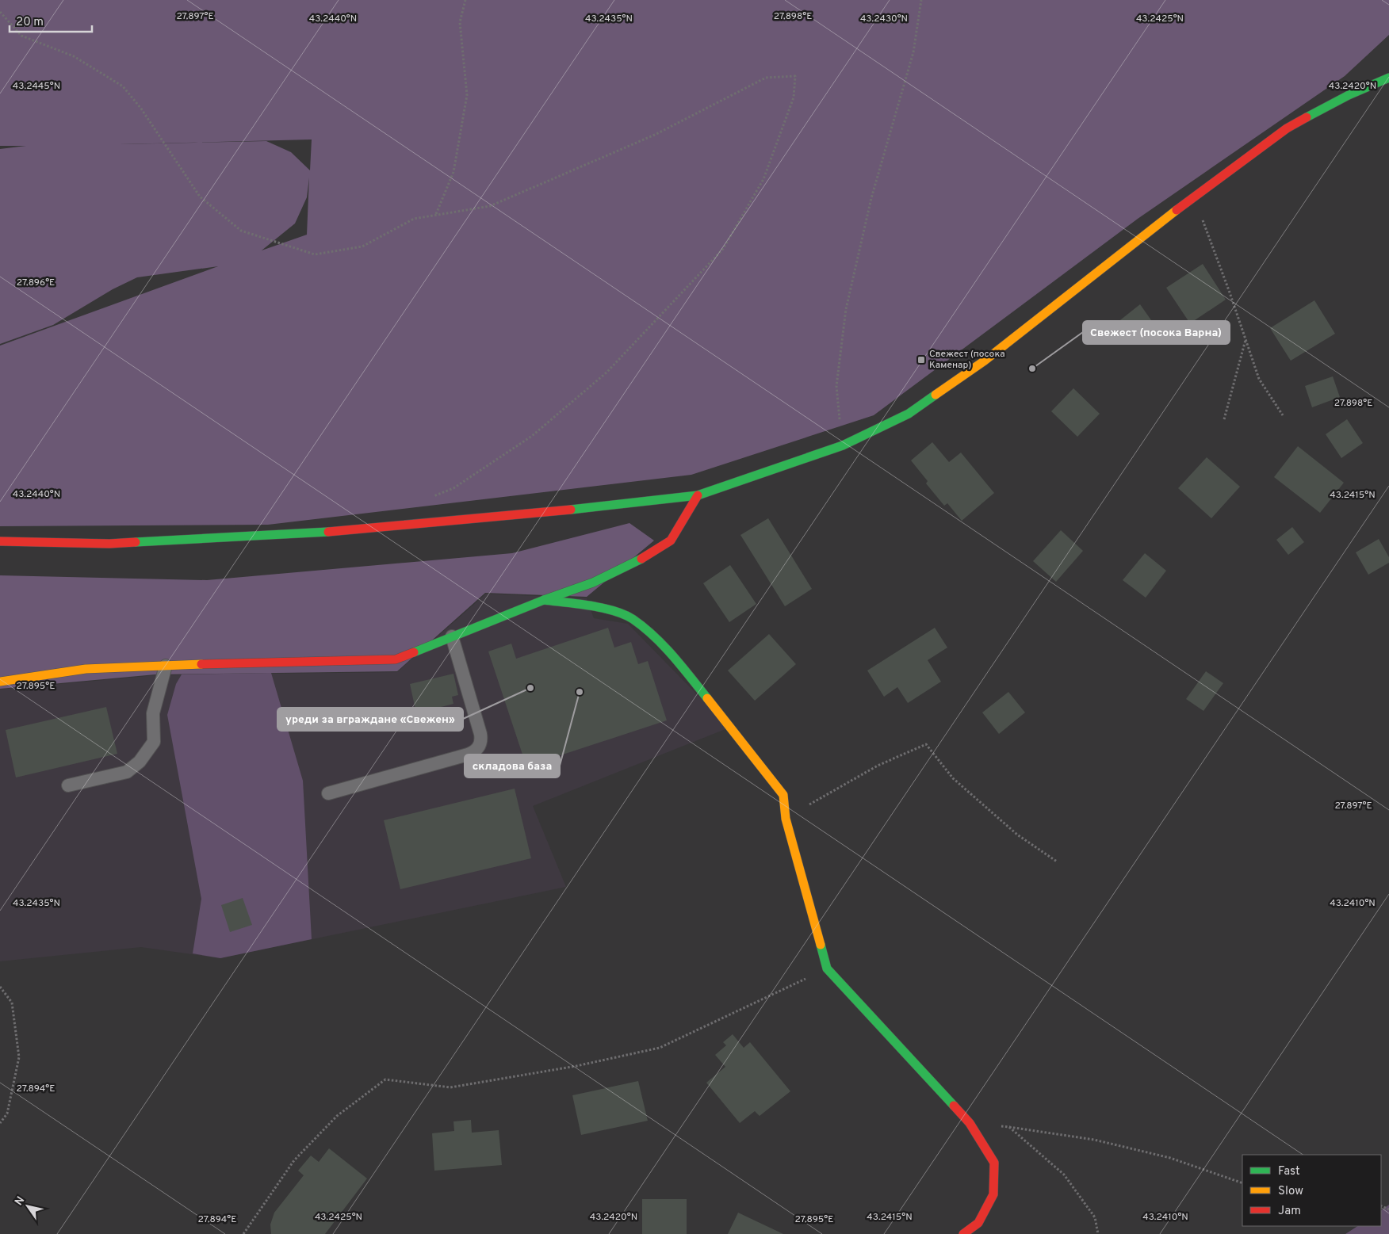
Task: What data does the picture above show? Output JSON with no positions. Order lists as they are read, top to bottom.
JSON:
{
  "places": {
    "transit": ["Свежест (посока Каменар)"],
    "other": ["Свежест (посока Варна)", "уреди за вграждане «Свежен»", "складова база"]
  },
  "legend": ["Fast", "Slow", "Jam"],
  "scale_bar": "20 m",
  "north": "top left",
  "coordinates": [
    "27.897°E",
    "27.898°E",
    "43.2440°N",
    "43.2435°N",
    "43.2430°N",
    "43.2425°N",
    "43.2445°N",
    "43.2420°N",
    "27.896°E",
    "43.2415°N",
    "27.895°E",
    "43.2410°N",
    "27.894°E"
  ]
}
